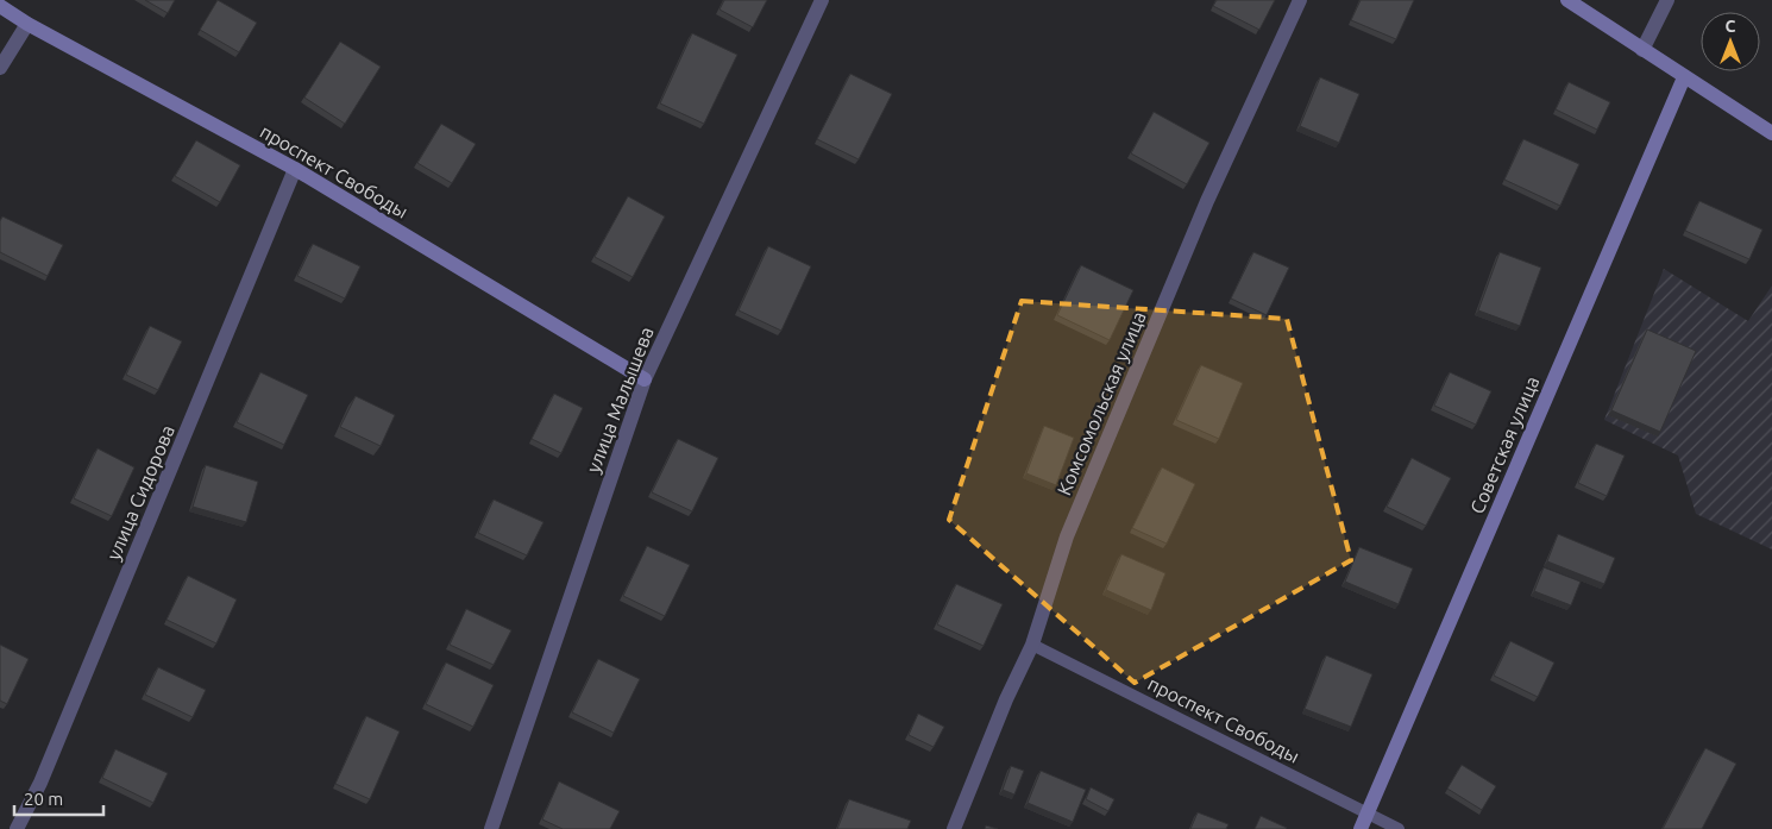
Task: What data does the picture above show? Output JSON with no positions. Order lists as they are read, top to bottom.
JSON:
{
  "streets": {
    "street": [
      "проспект Свободы",
      "улица Малышева",
      "Комсомольская улица",
      "Советская улица",
      "улица Сидорова"
    ]
  },
  "crossings": [
    ["проспект Свободы", "улица Малышева"],
    ["проспект Свободы", "Комсомольская улица"],
    ["проспект Свободы", "Советская улица"],
    ["проспект Свободы", "улица Сидорова"]
  ],
  "scale_bar": "20 m",
  "north": "top"
}
